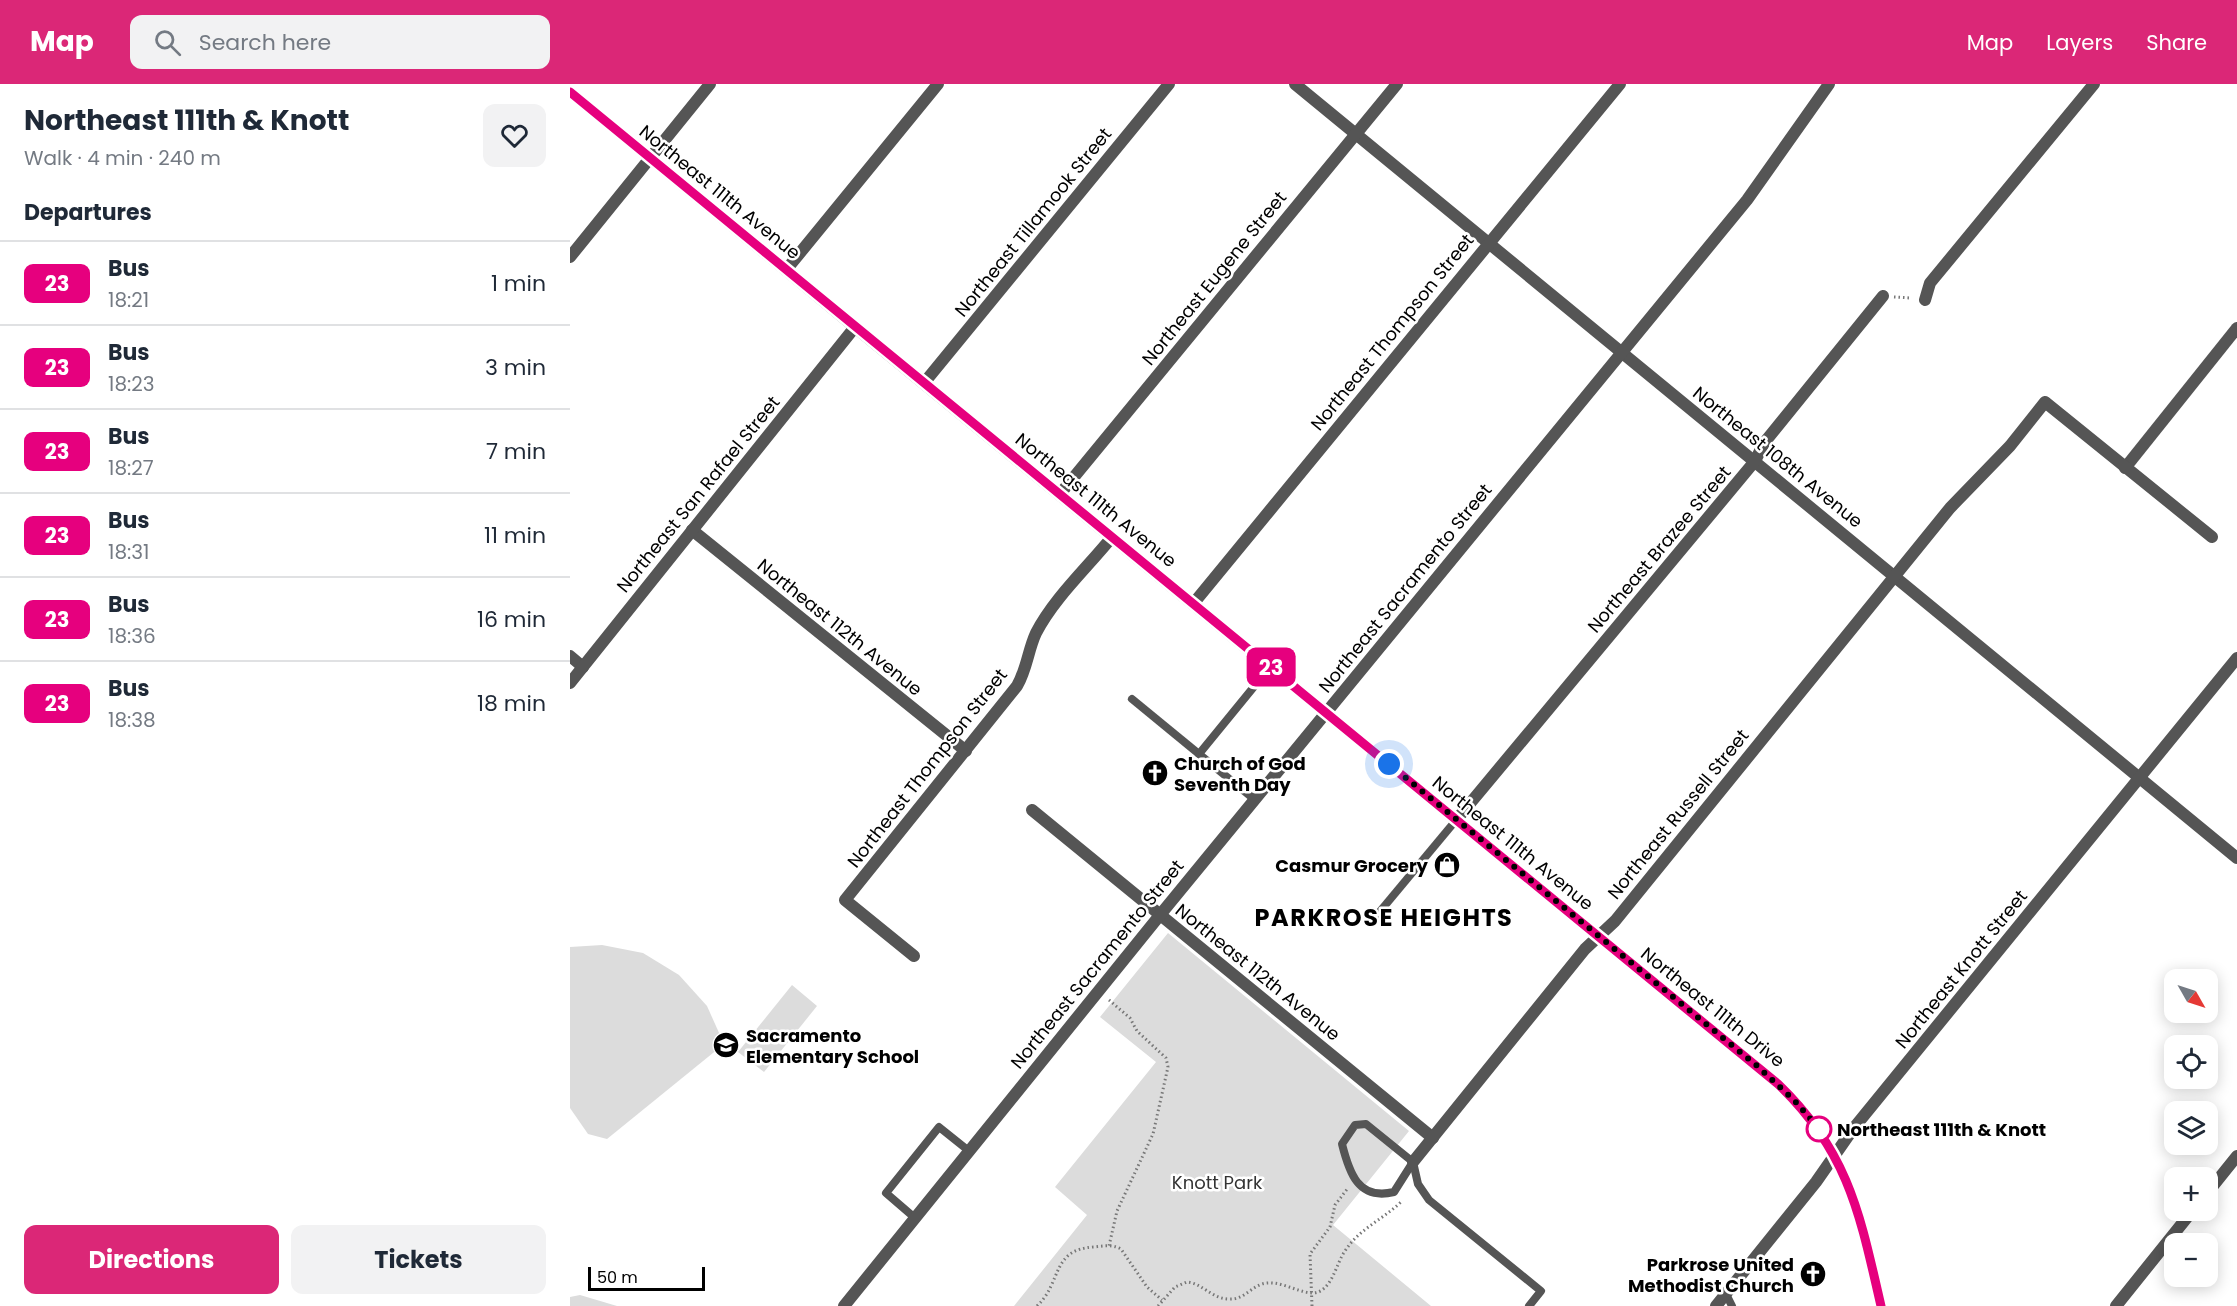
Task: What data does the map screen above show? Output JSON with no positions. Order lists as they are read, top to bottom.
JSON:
{
  "streets": {
    "street": [
      "Northeast 111th Avenue",
      "Northeast Tillamook Street",
      "Northeast Eugene Street",
      "Northeast Thompson Street",
      "Northeast 108th Avenue",
      "Northeast San Rafael Street",
      "Northeast Brazee Street",
      "Northeast Sacramento Street",
      "Northeast 112th Avenue",
      "Northeast Russell Street",
      "Northeast Knott Street",
      "Northeast 111th Drive"
    ]
  },
  "crossings": [
    ["Northeast 111th Avenue", "Northeast Tillamook Street"],
    ["Northeast 111th Avenue", "Northeast Eugene Street"],
    ["Northeast 111th Avenue", "Northeast Thompson Street"],
    ["Northeast 111th Avenue", "Northeast San Rafael Street"],
    ["Northeast 111th Avenue", "Northeast Brazee Street"],
    ["Northeast 111th Avenue", "Northeast Sacramento Street"],
    ["Northeast 111th Avenue", "Northeast Russell Street"],
    ["Northeast 111th Avenue", "Northeast 111th Drive"],
    ["Northeast Eugene Street", "Northeast 108th Avenue"],
    ["Northeast Thompson Street", "Northeast 108th Avenue"],
    ["Northeast Thompson Street", "Northeast 112th Avenue"],
    ["Northeast 108th Avenue", "Northeast Brazee Street"],
    ["Northeast 108th Avenue", "Northeast Sacramento Street"],
    ["Northeast 108th Avenue", "Northeast Russell Street"],
    ["Northeast 108th Avenue", "Northeast Knott Street"],
    ["Northeast San Rafael Street", "Northeast 112th Avenue"],
    ["Northeast Sacramento Street", "Northeast 112th Avenue"],
    ["Northeast 112th Avenue", "Northeast Russell Street"],
    ["Northeast Russell Street", "Northeast 111th Drive"],
    ["Northeast Knott Street", "Northeast 111th Drive"]
  ],
  "districts": ["PARKROSE HEIGHTS"],
  "parks": ["Knott Park"],
  "places": {
    "church": ["Church of God Seventh Day", "Parkrose United Methodist Church"],
    "shop": ["Casmur Grocery"],
    "school or university": ["Sacramento Elementary School"],
    "other": ["Northeast 111th & Knott"]
  },
  "lines": ["bus line 23"],
  "scale_bar": "50 m",
  "north": "bottom right",
  "page": {
    "header": "Map",
    "search": "Search here",
    "nav": ["Map", "Layers", "Share"],
    "heading": [
      ["Northeast 111th & Knott", "Walk · 4 min · 240 m"],
      "Departures"
    ],
    "on_map": "23",
    "list": [
      {
        "mark": "23",
        "name": "Bus",
        "note": "18:21",
        "value": "1 min"
      },
      {
        "mark": "23",
        "name": "Bus",
        "note": "18:23",
        "value": "3 min"
      },
      {
        "mark": "23",
        "name": "Bus",
        "note": "18:27",
        "value": "7 min"
      },
      {
        "mark": "23",
        "name": "Bus",
        "note": "18:31",
        "value": "11 min"
      },
      {
        "mark": "23",
        "name": "Bus",
        "note": "18:36",
        "value": "16 min"
      },
      {
        "mark": "23",
        "name": "Bus",
        "note": "18:38",
        "value": "18 min"
      }
    ],
    "map_buttons": ["+", "−"],
    "buttons": ["Directions", "Tickets"],
    "scale": "50 m"
  }
}
